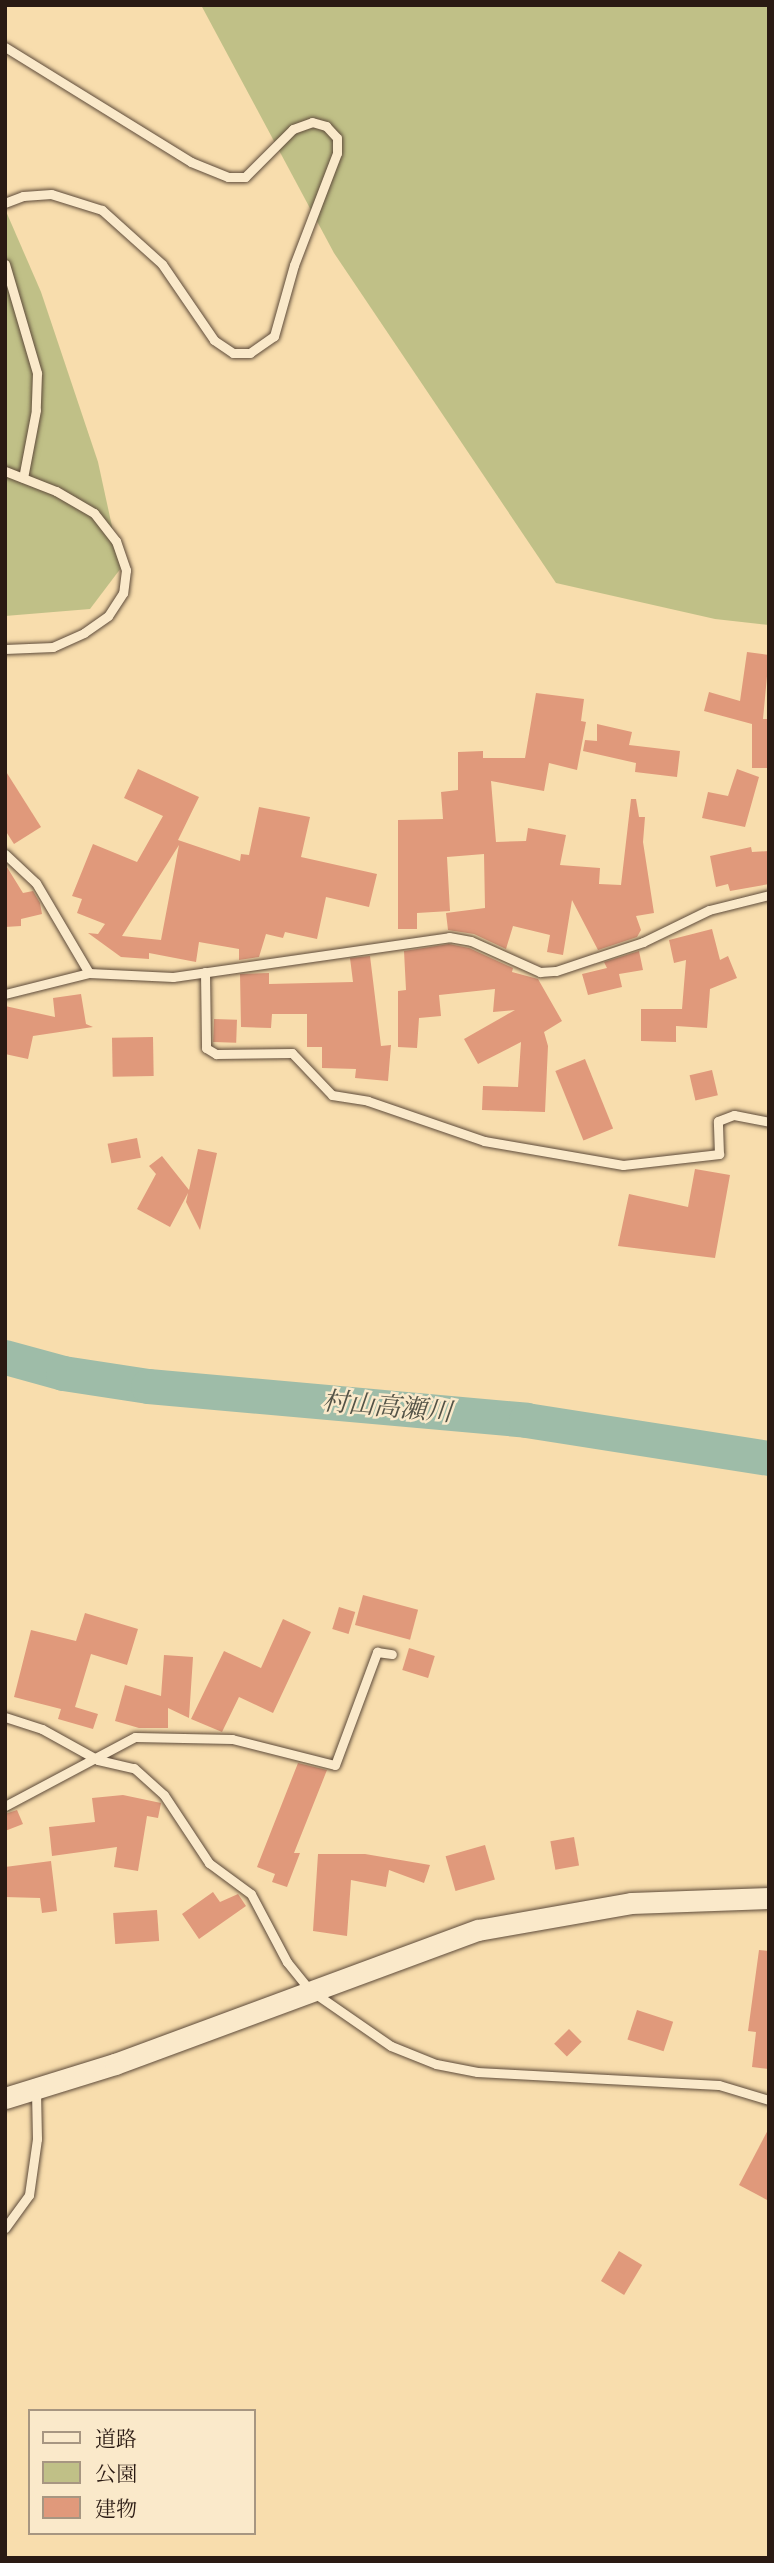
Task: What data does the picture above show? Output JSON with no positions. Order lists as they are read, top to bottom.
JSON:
{
  "water": ["村山高瀬川"],
  "legend": ["道路", "公園", "建物"]
}
